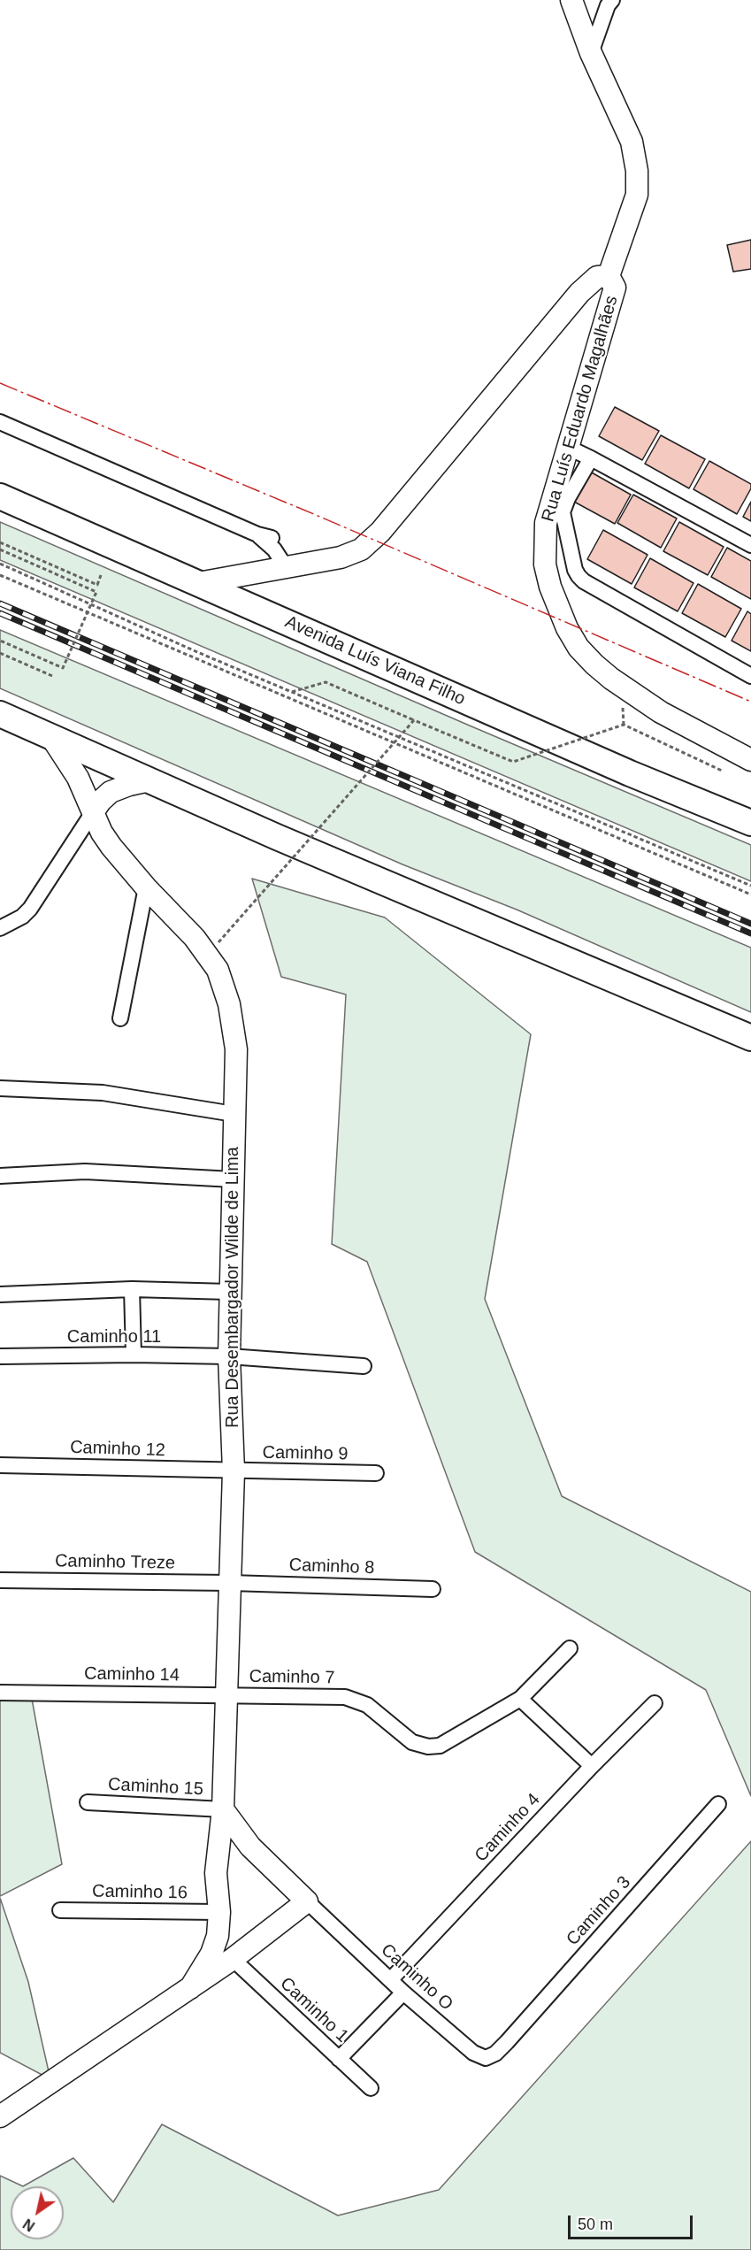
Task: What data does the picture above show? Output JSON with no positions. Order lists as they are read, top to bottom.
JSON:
{
  "streets": {
    "highway": ["Avenida Luís Viana Filho"],
    "main road": ["Rua Luís Eduardo Magalhães", "Rua Desembargador Wilde de Lima"],
    "street": [
      "Caminho 11",
      "Caminho 12",
      "Caminho 9",
      "Caminho Treze",
      "Caminho 8",
      "Caminho 14",
      "Caminho 7",
      "Caminho 15",
      "Caminho 4",
      "Caminho 16",
      "Caminho 3",
      "Caminho O",
      "Caminho 1"
    ]
  },
  "crossings": [
    ["Rua Luís Eduardo Magalhães", "Avenida Luís Viana Filho"],
    ["Rua Desembargador Wilde de Lima", "Caminho 11"],
    ["Rua Desembargador Wilde de Lima", "Caminho 12"],
    ["Rua Desembargador Wilde de Lima", "Caminho 9"],
    ["Rua Desembargador Wilde de Lima", "Caminho Treze"],
    ["Rua Desembargador Wilde de Lima", "Caminho 8"],
    ["Rua Desembargador Wilde de Lima", "Caminho 14"],
    ["Rua Desembargador Wilde de Lima", "Caminho 7"],
    ["Rua Desembargador Wilde de Lima", "Caminho 15"],
    ["Rua Desembargador Wilde de Lima", "Caminho 16"],
    ["Rua Desembargador Wilde de Lima", "Caminho O"],
    ["Rua Desembargador Wilde de Lima", "Caminho 1"],
    ["Caminho 12", "Caminho 9"],
    ["Caminho Treze", "Caminho 8"],
    ["Caminho 14", "Caminho 7"],
    ["Caminho 4", "Caminho O"],
    ["Caminho 3", "Caminho O"]
  ],
  "scale_bar": "50 m",
  "north": "bottom left"
}
